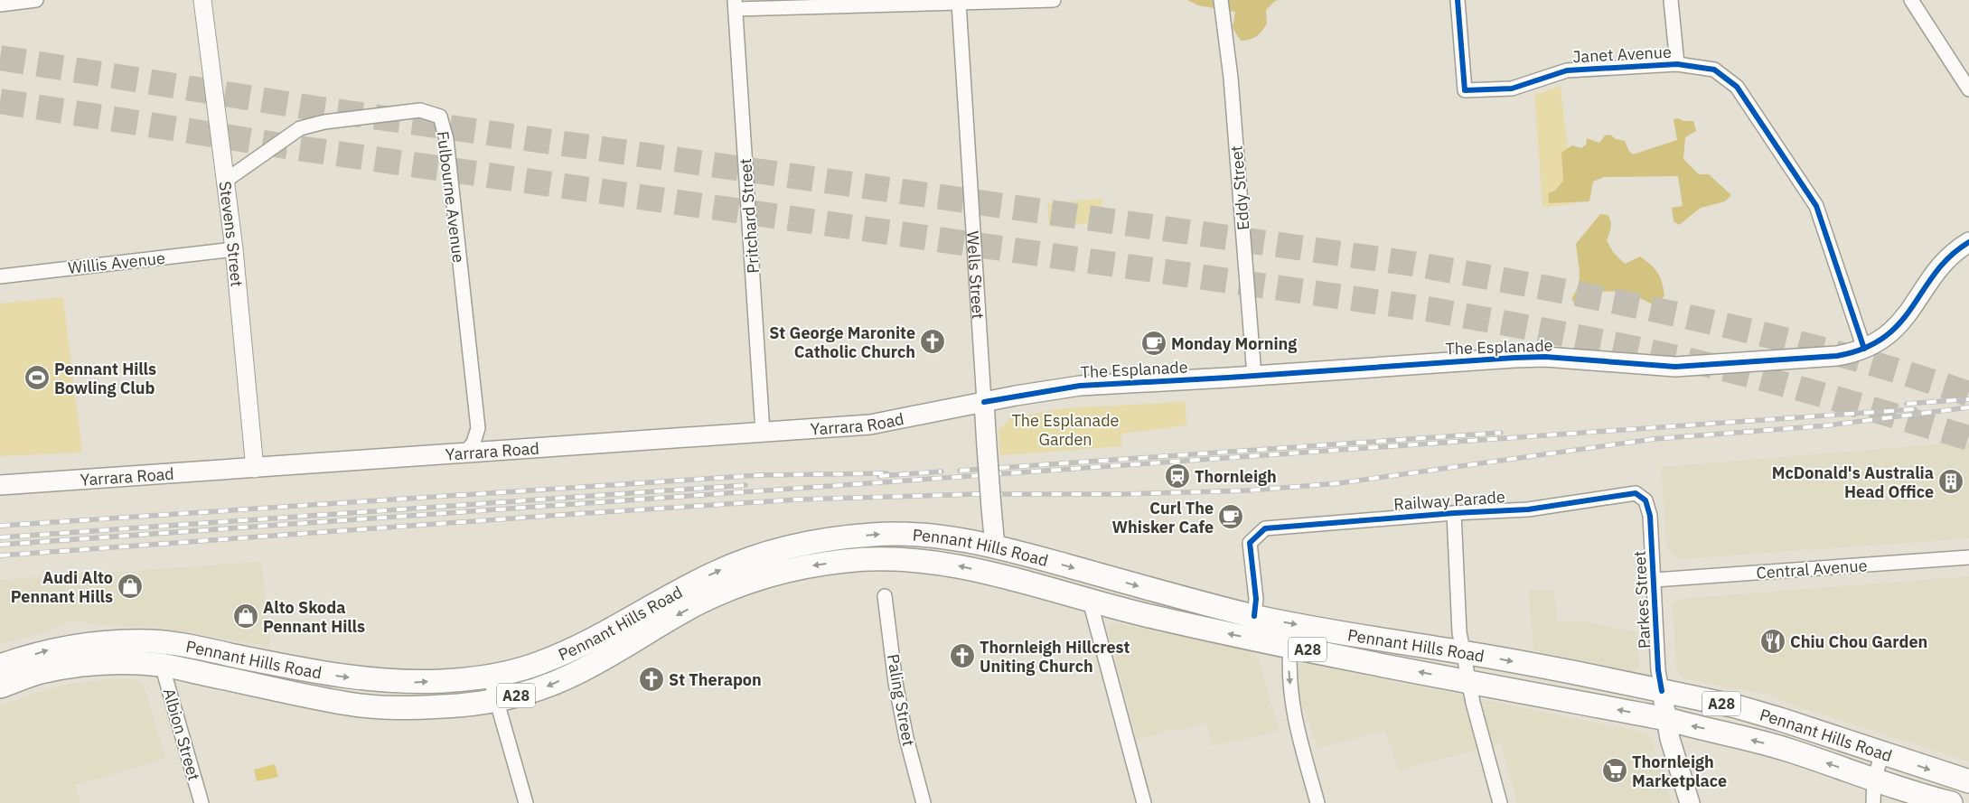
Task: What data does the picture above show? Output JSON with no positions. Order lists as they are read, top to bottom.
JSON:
{
  "streets": {
    "highway": ["Pennant Hills Road", "A28"],
    "main road": ["Wells Street", "The Esplanade", "Yarrara Road"],
    "street": [
      "Janet Avenue",
      "Eddy Street",
      "Fulbourne Avenue",
      "Pritchard Street",
      "Stevens Street",
      "Willis Avenue",
      "Railway Parade",
      "Central Avenue",
      "Parkes Street",
      "Paling Street",
      "Albion Street"
    ]
  },
  "crossings": [
    ["Janet Avenue", "The Esplanade"],
    ["Eddy Street", "The Esplanade"],
    ["Fulbourne Avenue", "Stevens Street"],
    ["Fulbourne Avenue", "Yarrara Road"],
    ["Pritchard Street", "Yarrara Road"],
    ["Stevens Street", "Willis Avenue"],
    ["Stevens Street", "Yarrara Road"],
    ["Wells Street", "The Esplanade"],
    ["Wells Street", "Yarrara Road"],
    ["Wells Street", "Pennant Hills Road"],
    ["The Esplanade", "Yarrara Road"],
    ["Railway Parade", "Pennant Hills Road"],
    ["Railway Parade", "Parkes Street"],
    ["Pennant Hills Road", "Parkes Street"],
    ["Pennant Hills Road", "Albion Street"],
    ["Central Avenue", "Parkes Street"]
  ],
  "parks": ["The Esplanade Garden"],
  "places": {
    "church": ["St George Maronite Catholic Church", "Thornleigh Hillcrest Uniting Church", "St Therapon"],
    "cafe": ["Monday Morning", "Curl The Whisker Cafe"],
    "sports": ["Pennant Hills Bowling Club"],
    "station": ["Thornleigh"],
    "building": ["McDonald's Australia Head Office"],
    "shop": ["Audi Alto Pennant Hills", "Alto Skoda Pennant Hills"],
    "restaurant": ["Chiu Chou Garden"],
    "supermarket": ["Thornleigh Marketplace"]
  }
}
